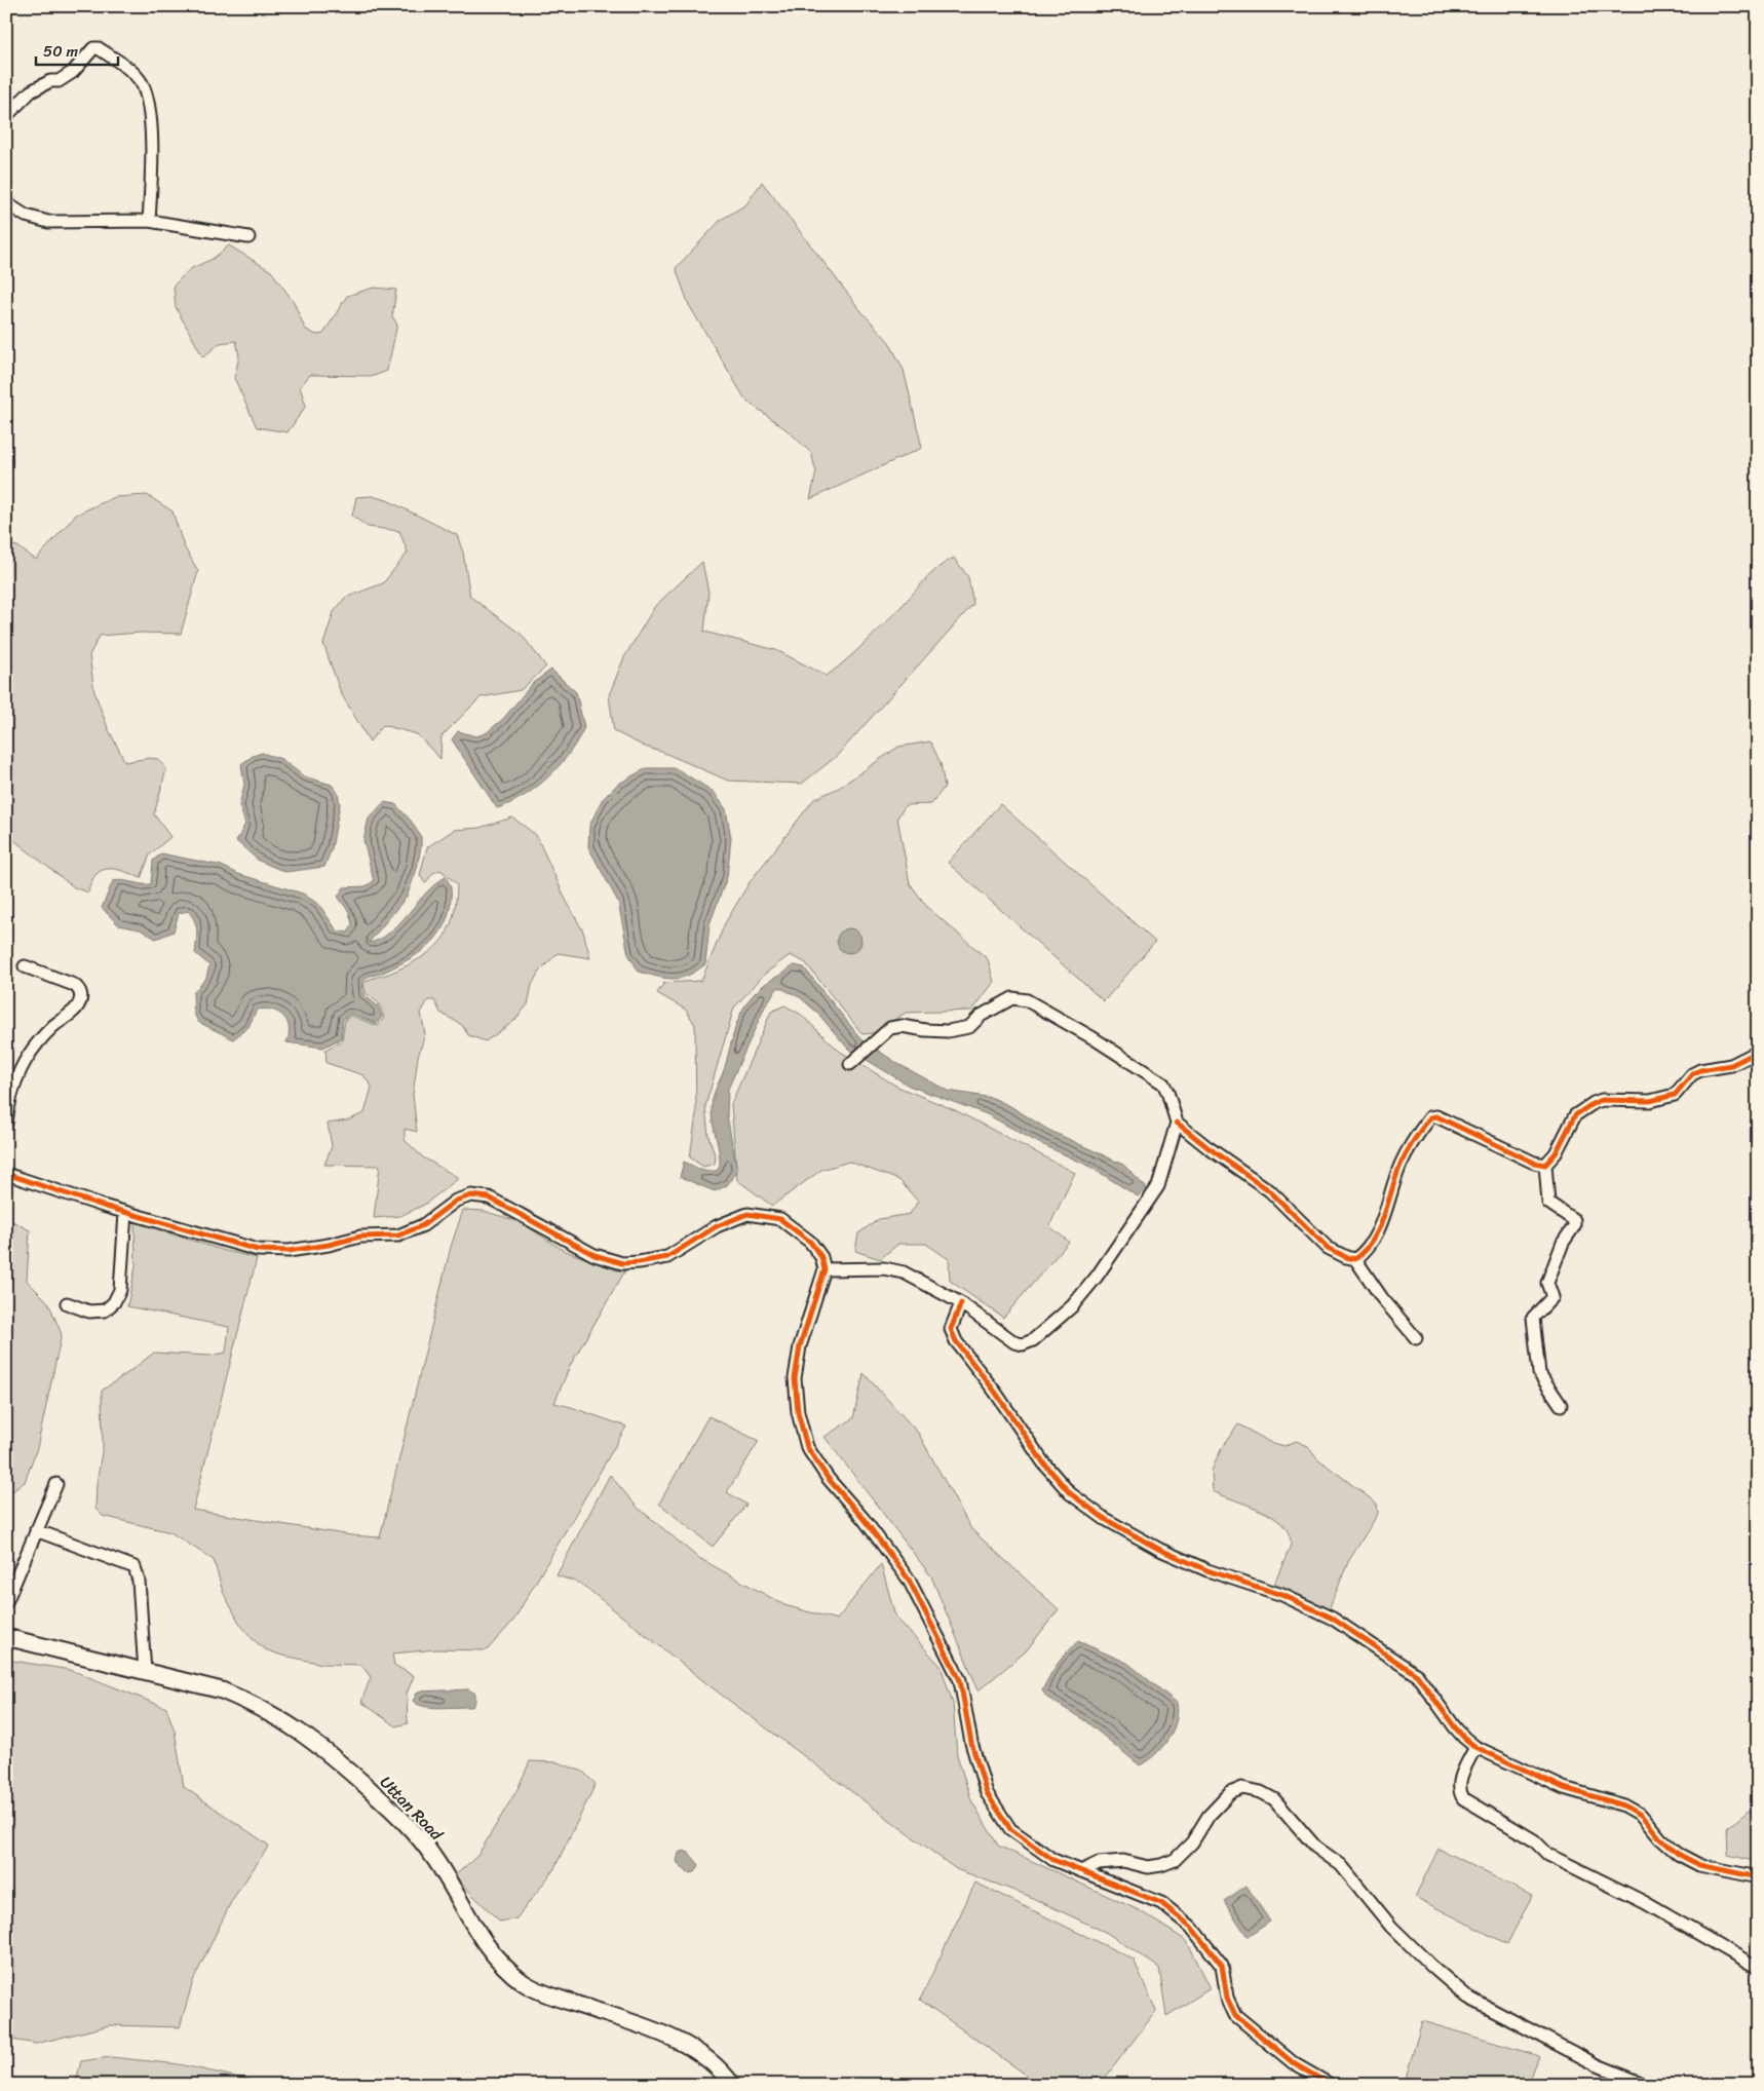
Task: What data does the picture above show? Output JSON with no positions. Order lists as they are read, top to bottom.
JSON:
{
  "streets": {
    "main road": ["Uttan Road"]
  },
  "scale_bar": "50 m"
}
